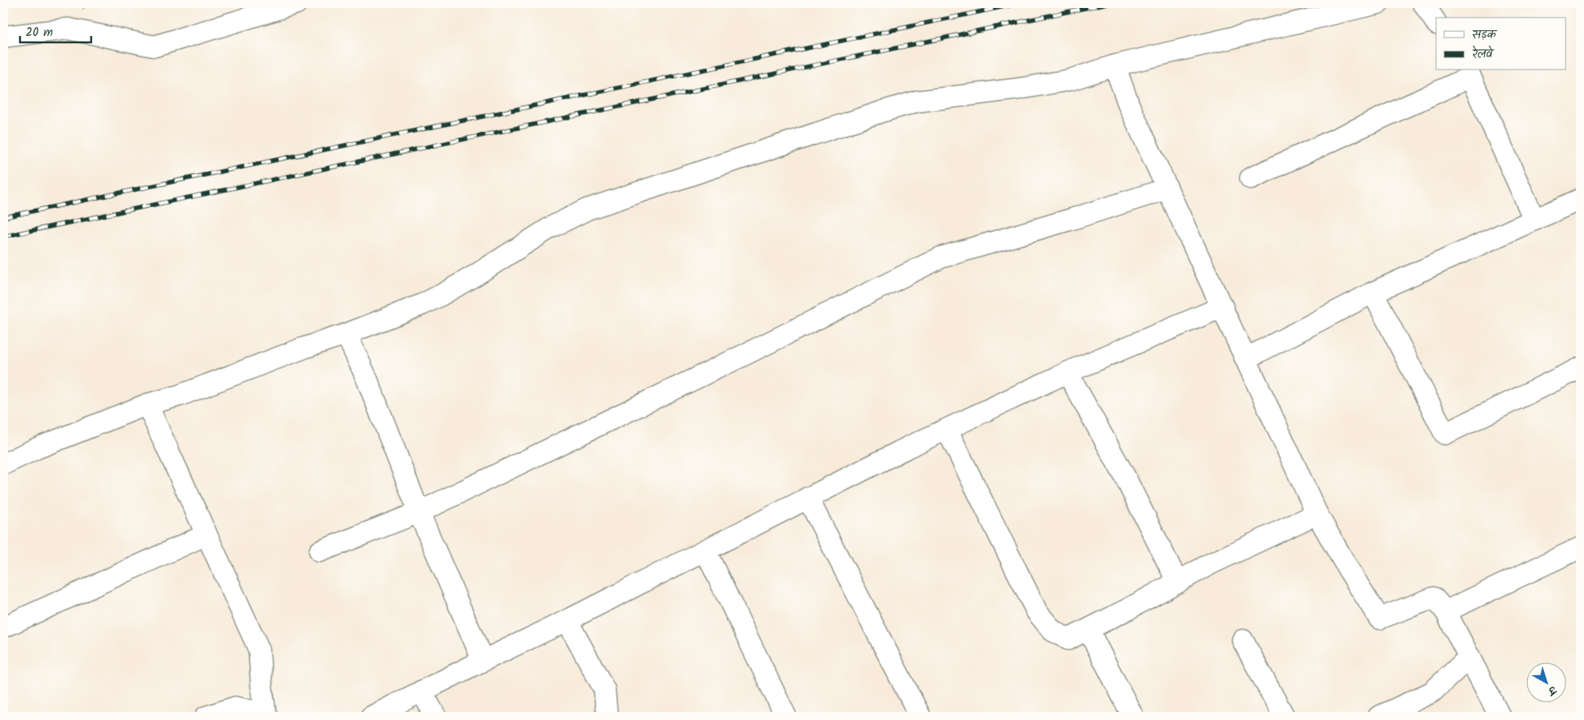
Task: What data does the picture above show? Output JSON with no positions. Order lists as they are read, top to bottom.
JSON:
{
  "legend": ["सड़क", "रेलवे"],
  "scale_bar": "20 m",
  "north": "bottom right"
}
